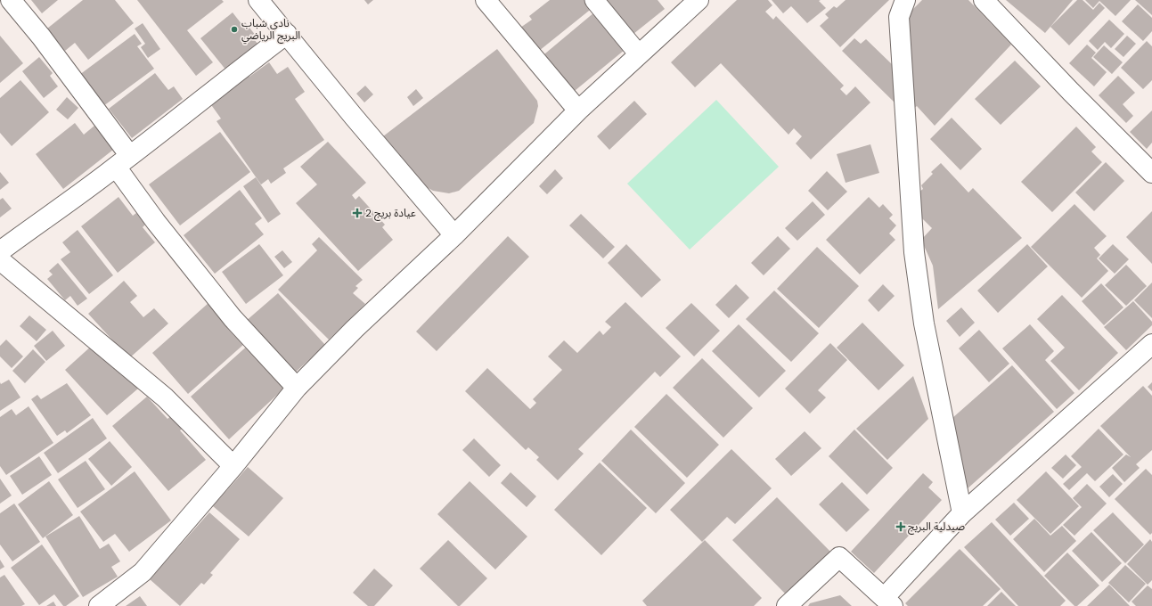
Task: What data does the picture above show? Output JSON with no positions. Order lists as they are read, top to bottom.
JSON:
{
  "places": {
    "other": ["نادي شباب البريج الرياضي"],
    "health": ["عيادة بريج 2", "صيدلية البريج"]
  }
}
